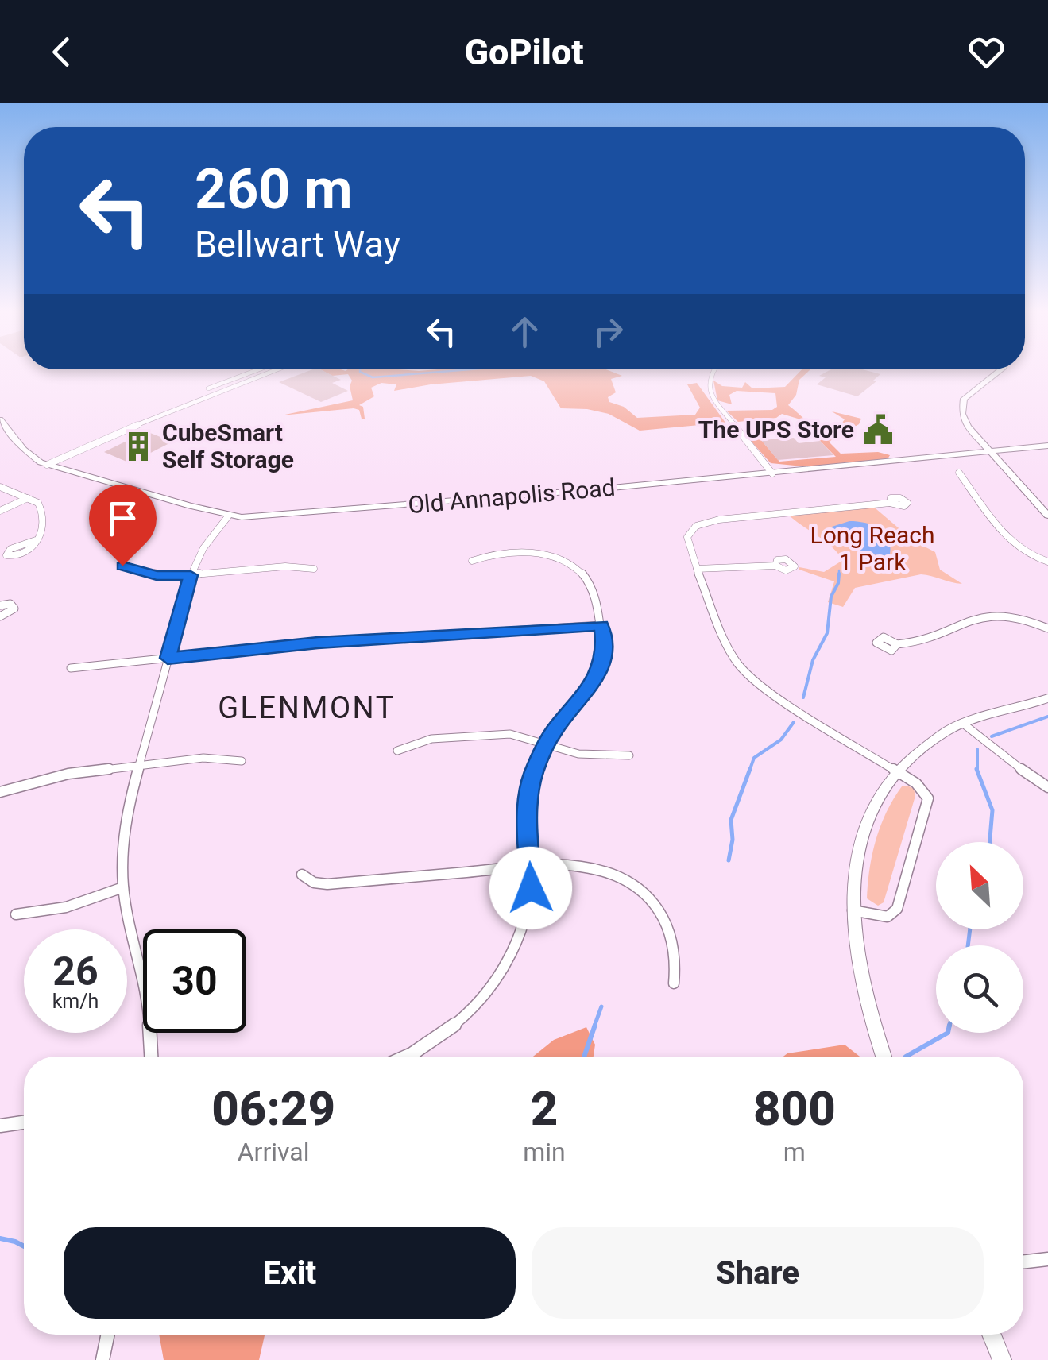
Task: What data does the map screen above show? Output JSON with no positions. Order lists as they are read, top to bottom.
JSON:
{
  "streets": {
    "main road": ["Old Annapolis Road"]
  },
  "districts": ["GLENMONT"],
  "parks": ["Long Reach 1 Park"],
  "places": {
    "public building": ["The UPS Store"],
    "building": ["CubeSmart Self Storage"]
  },
  "north": "top left",
  "page": {
    "header": "GoPilot",
    "turn": ["260 m", "Bellwart Way"],
    "speed": "26 km/h",
    "limit": "30",
    "eta": [
      "06:29",
      "Arrival",
      "2",
      "min",
      "800",
      "m"
    ],
    "buttons": ["Exit", "Share"]
  }
}
